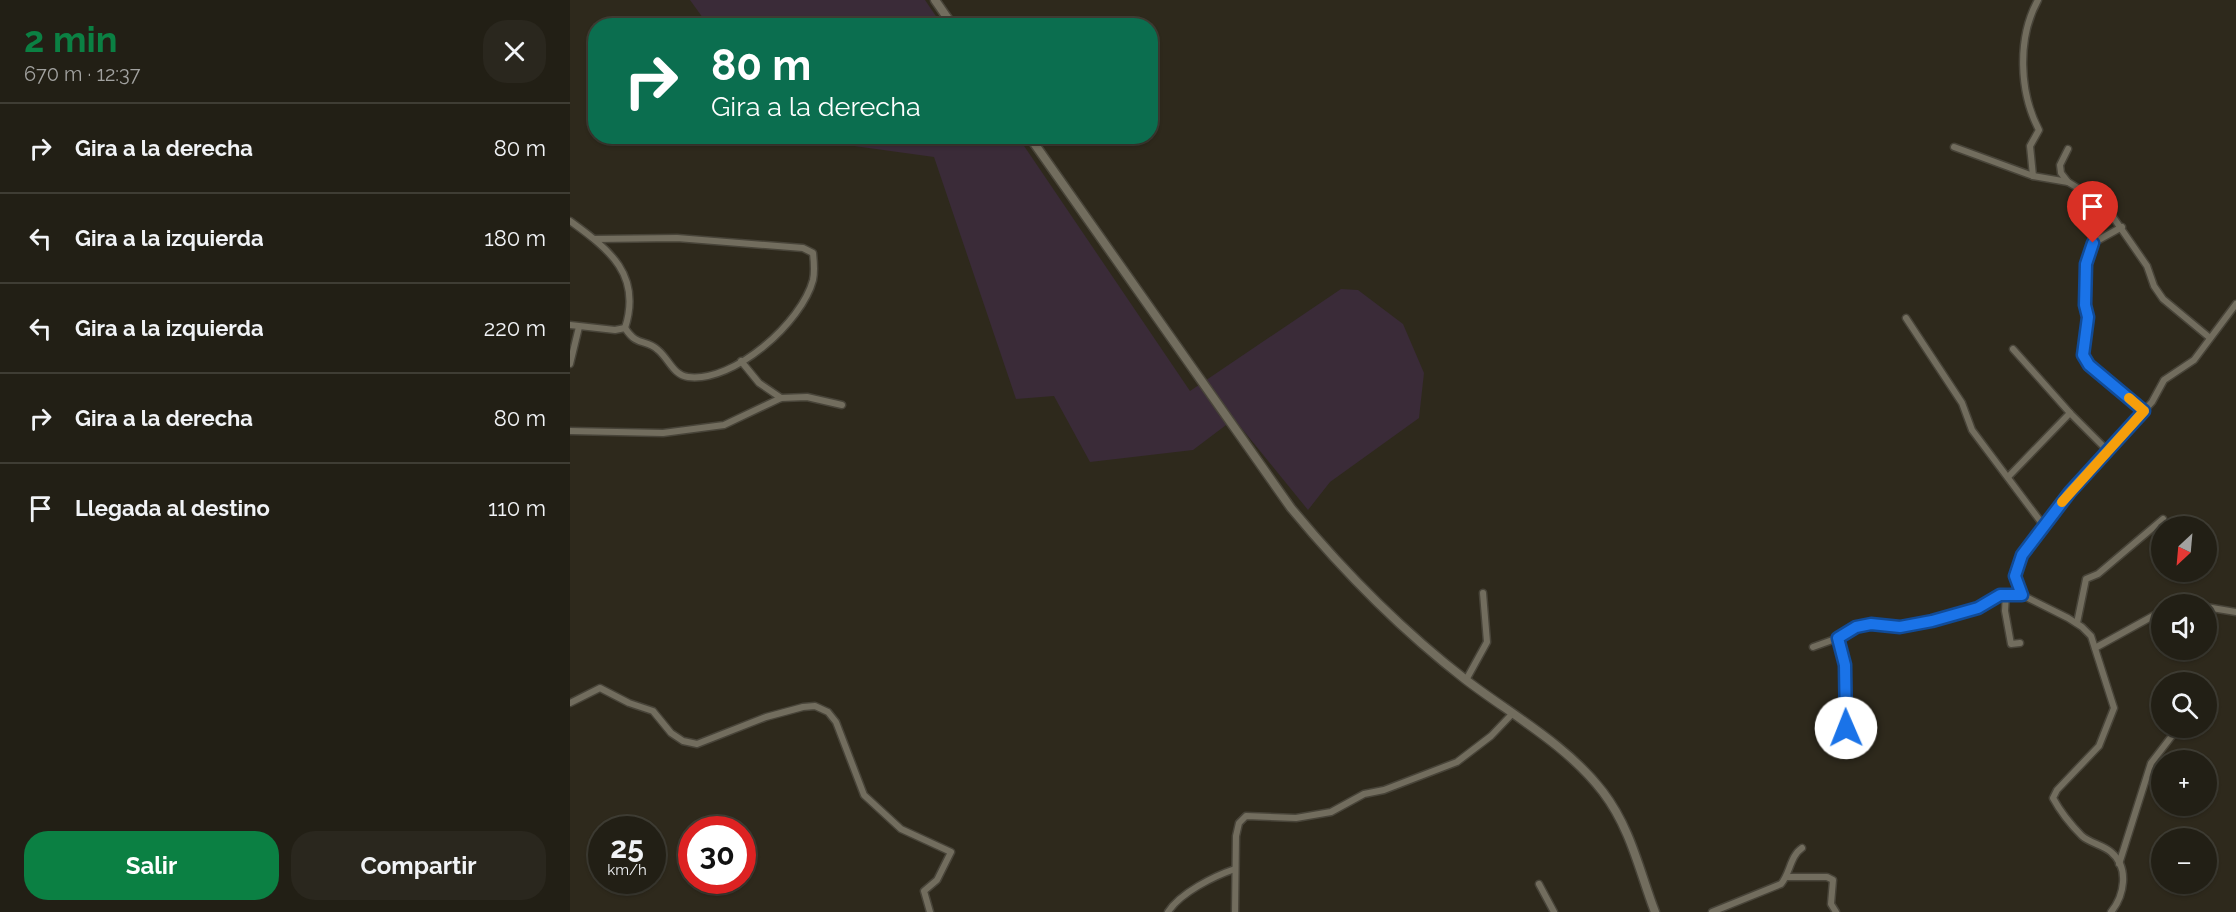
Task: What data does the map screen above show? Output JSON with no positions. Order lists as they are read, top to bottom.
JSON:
{
  "north": "bottom left",
  "page": {
    "heading": ["2 min", "670 m · 12:37"],
    "turn": ["80 m", "Gira a la derecha"],
    "list": [
      {
        "name": "Gira a la derecha",
        "value": "80 m"
      },
      {
        "name": "Gira a la izquierda",
        "value": "180 m"
      },
      {
        "name": "Gira a la izquierda",
        "value": "220 m"
      },
      {
        "name": "Gira a la derecha",
        "value": "80 m"
      },
      {
        "name": "Llegada al destino",
        "value": "110 m"
      }
    ],
    "map_buttons": ["+", "−"],
    "speed": "25 km/h",
    "limit": "30",
    "buttons": ["Salir", "Compartir"]
  }
}
